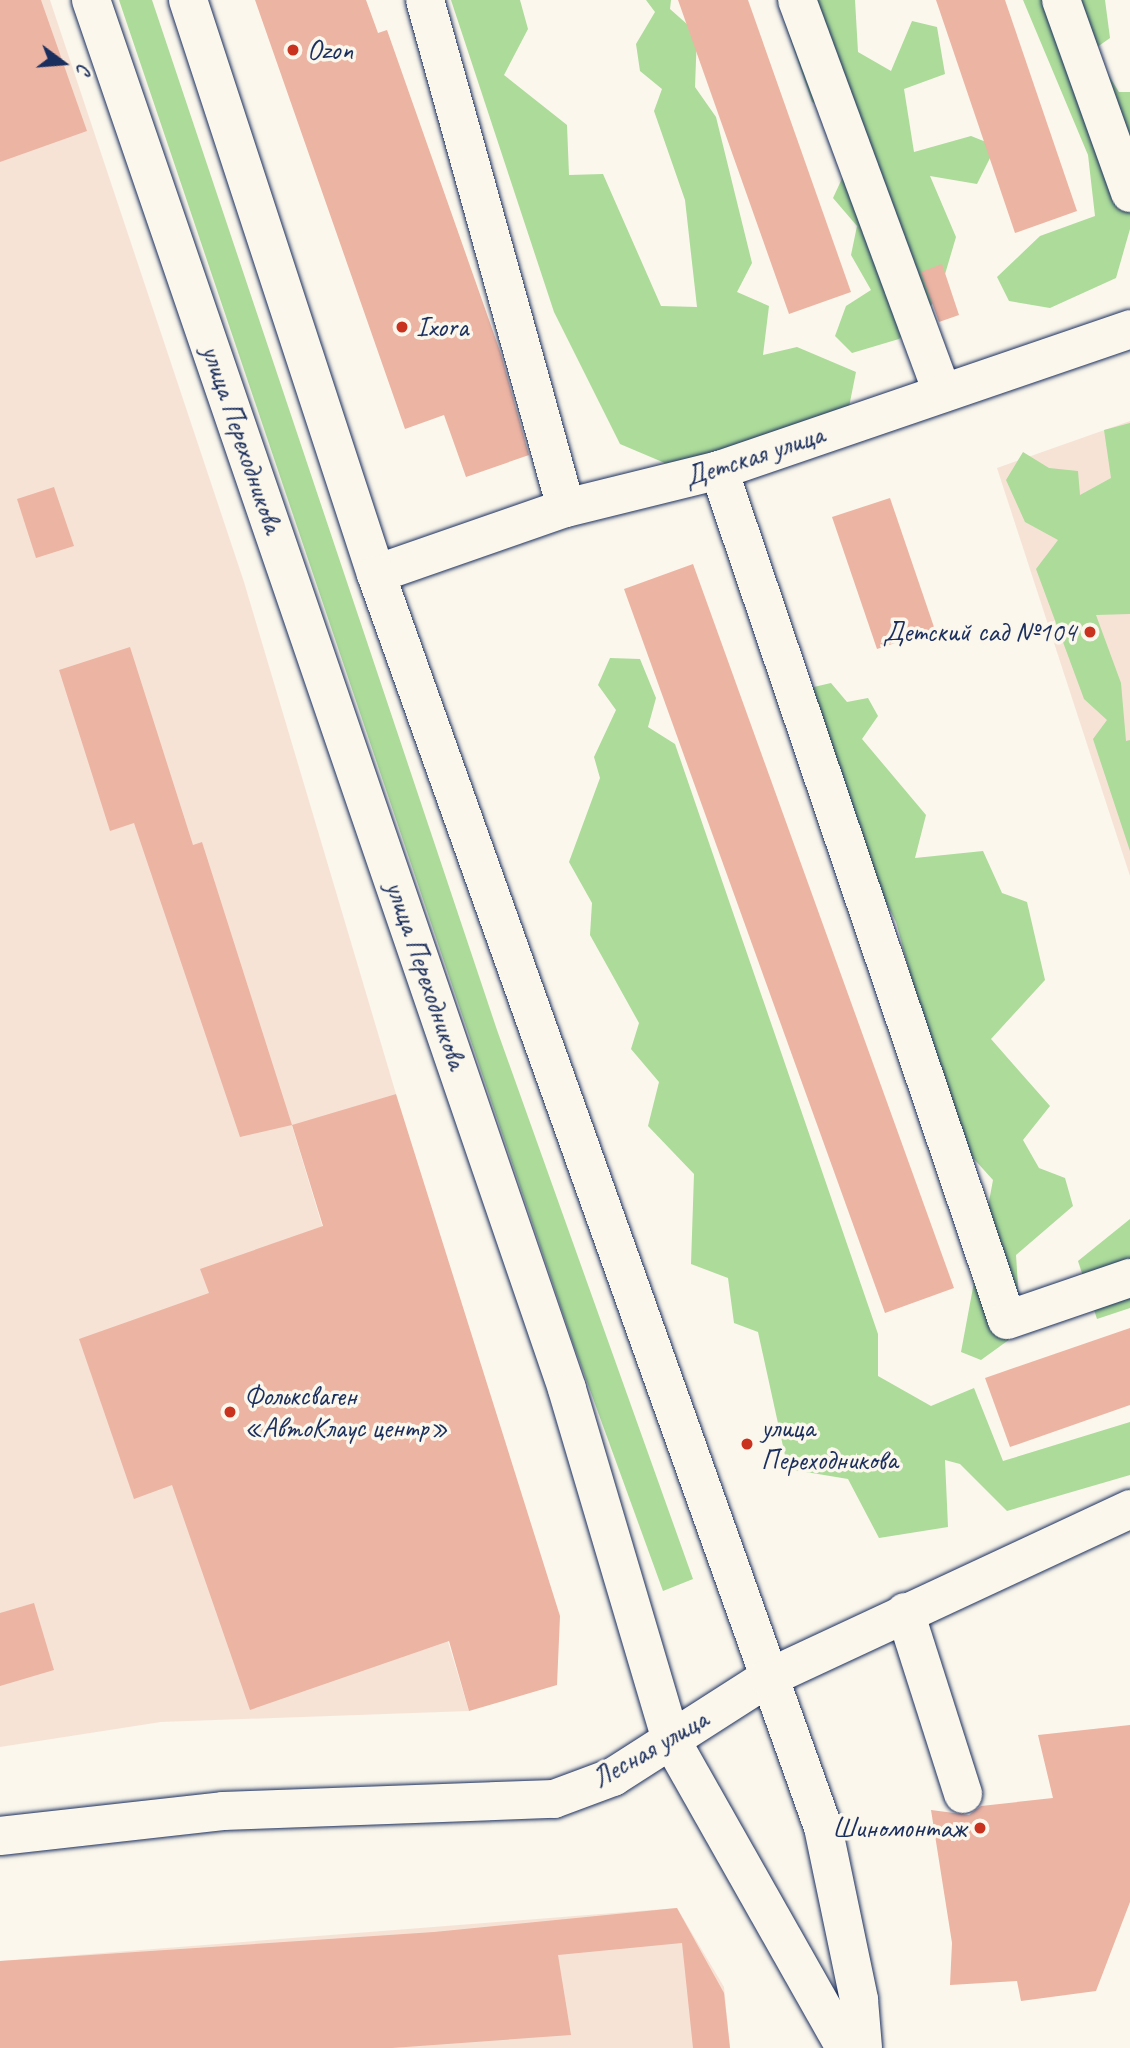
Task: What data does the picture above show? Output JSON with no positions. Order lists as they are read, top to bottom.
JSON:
{
  "streets": {
    "main road": ["улица Переходникова", "Детская улица", "Лесная улица"]
  },
  "crossings": [
    ["улица Переходникова", "Лесная улица"]
  ],
  "places": [
    "Ozon",
    "Ixora",
    "Детский сад №104",
    "Фольксваген «АвтоКлаус центр»",
    "улица Переходникова",
    "Шиномонтаж"
  ],
  "north": "right"
}
